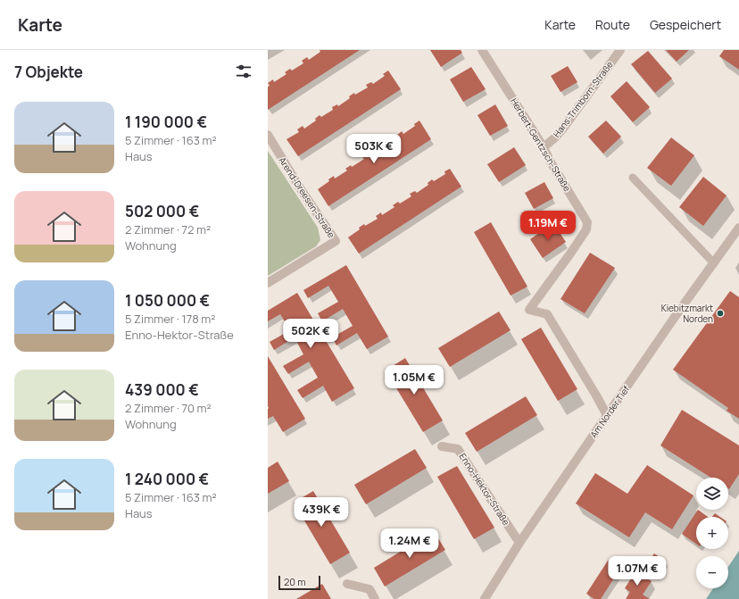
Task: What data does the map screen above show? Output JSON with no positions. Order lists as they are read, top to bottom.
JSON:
{
  "streets": {
    "street": [
      "Hans-Trimborn-Straße",
      "Herbert-Gentzsch-Straße",
      "Arend-Dreesen-Straße",
      "Am Norder Tief",
      "Enno-Hektor-Straße"
    ]
  },
  "crossings": [
    ["Hans-Trimborn-Straße", "Herbert-Gentzsch-Straße"],
    ["Herbert-Gentzsch-Straße", "Am Norder Tief"],
    ["Am Norder Tief", "Enno-Hektor-Straße"]
  ],
  "places": ["Kiebitzmarkt Norden"],
  "scale_bar": "20 m",
  "page": {
    "header": "Karte",
    "nav": ["Karte", "Route", "Gespeichert"],
    "heading": "7 Objekte",
    "list": [
      {
        "name": "1 190 000 €",
        "note": "5 Zimmer · 163 m² · Haus"
      },
      {
        "name": "502 000 €",
        "note": "2 Zimmer · 72 m² · Wohnung"
      },
      {
        "name": "1 050 000 €",
        "note": "5 Zimmer · 178 m² · Enno-Hektor-Straße"
      },
      {
        "name": "439 000 €",
        "note": "2 Zimmer · 70 m² · Wohnung"
      },
      {
        "name": "1 240 000 €",
        "note": "5 Zimmer · 163 m² · Haus"
      }
    ],
    "price": [
      "503K €",
      "1.19M €",
      "502K €",
      "1.05M €",
      "439K €",
      "1.24M €",
      "1.07M €"
    ],
    "map_buttons": ["+", "−"],
    "scale": "20 m"
  }
}
